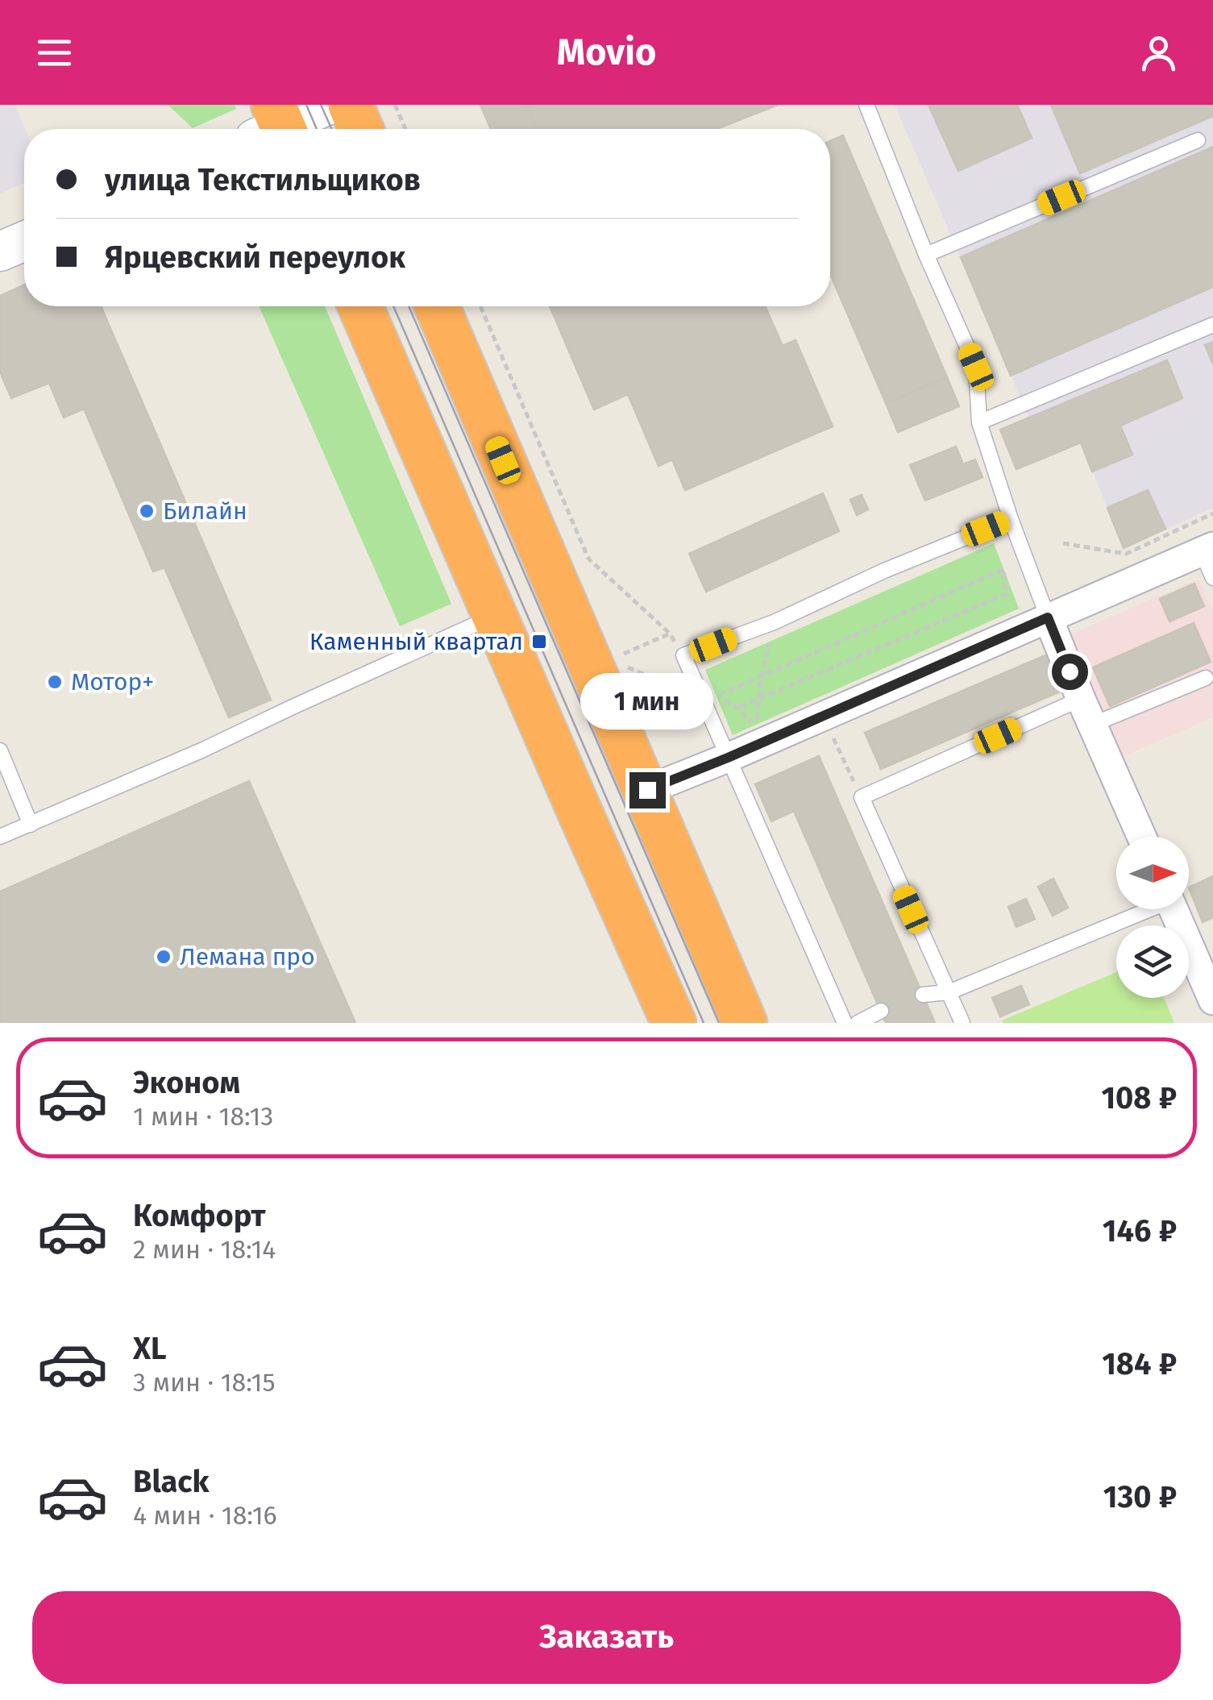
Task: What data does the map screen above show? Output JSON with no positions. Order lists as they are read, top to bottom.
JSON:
{
  "places": {
    "other": ["Билайн", "Мотор+", "Лемана про"],
    "transit": ["Каменный квартал"]
  },
  "north": "right",
  "page": {
    "header": "Movio",
    "banner": ["улица Текстильщиков", "Ярцевский переулок"],
    "bubble": "1 мин",
    "list": [
      {
        "name": "Эконом",
        "note": "1 мин · 18:13",
        "value": "108 ₽"
      },
      {
        "name": "Комфорт",
        "note": "2 мин · 18:14",
        "value": "146 ₽"
      },
      {
        "name": "XL",
        "note": "3 мин · 18:15",
        "value": "184 ₽"
      },
      {
        "name": "Black",
        "note": "4 мин · 18:16",
        "value": "130 ₽"
      }
    ],
    "buttons": "Заказать"
  }
}
